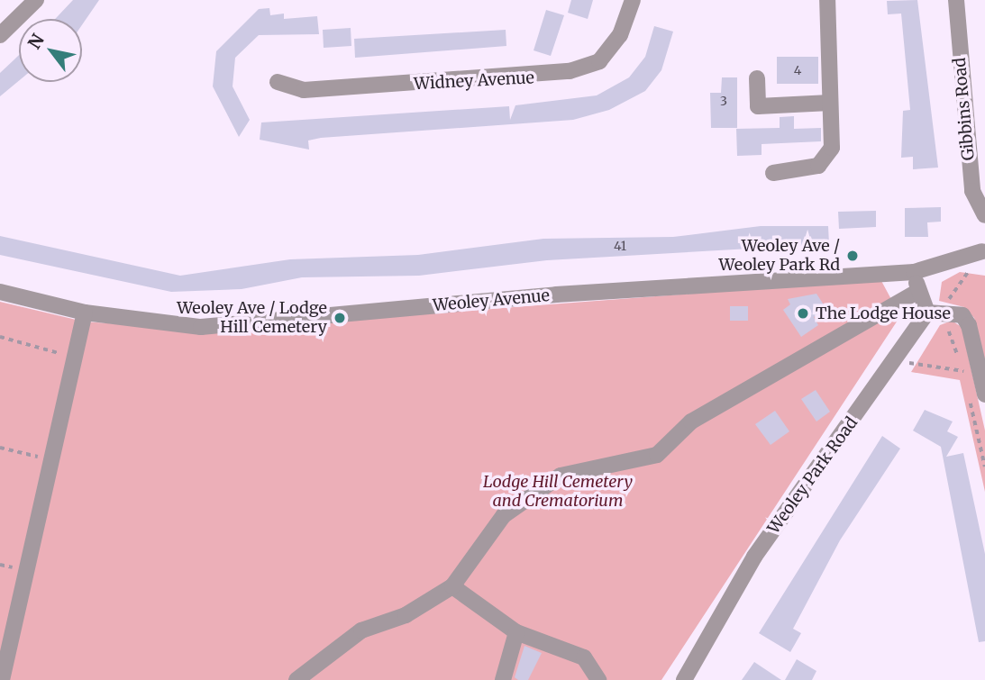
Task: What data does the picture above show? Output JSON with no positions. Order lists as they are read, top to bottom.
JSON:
{
  "streets": {
    "street": [
      "Widney Avenue",
      "Gibbins Road",
      "Weoley Avenue",
      "Weoley Park Road"
    ]
  },
  "parks": ["Lodge Hill Cemetery and Crematorium"],
  "places": ["Weoley Ave / Weoley Park Rd", "The Lodge House", "Weoley Ave / Lodge Hill Cemetery"],
  "house_numbers": ["4", "3", "41"],
  "north": "top left"
}
